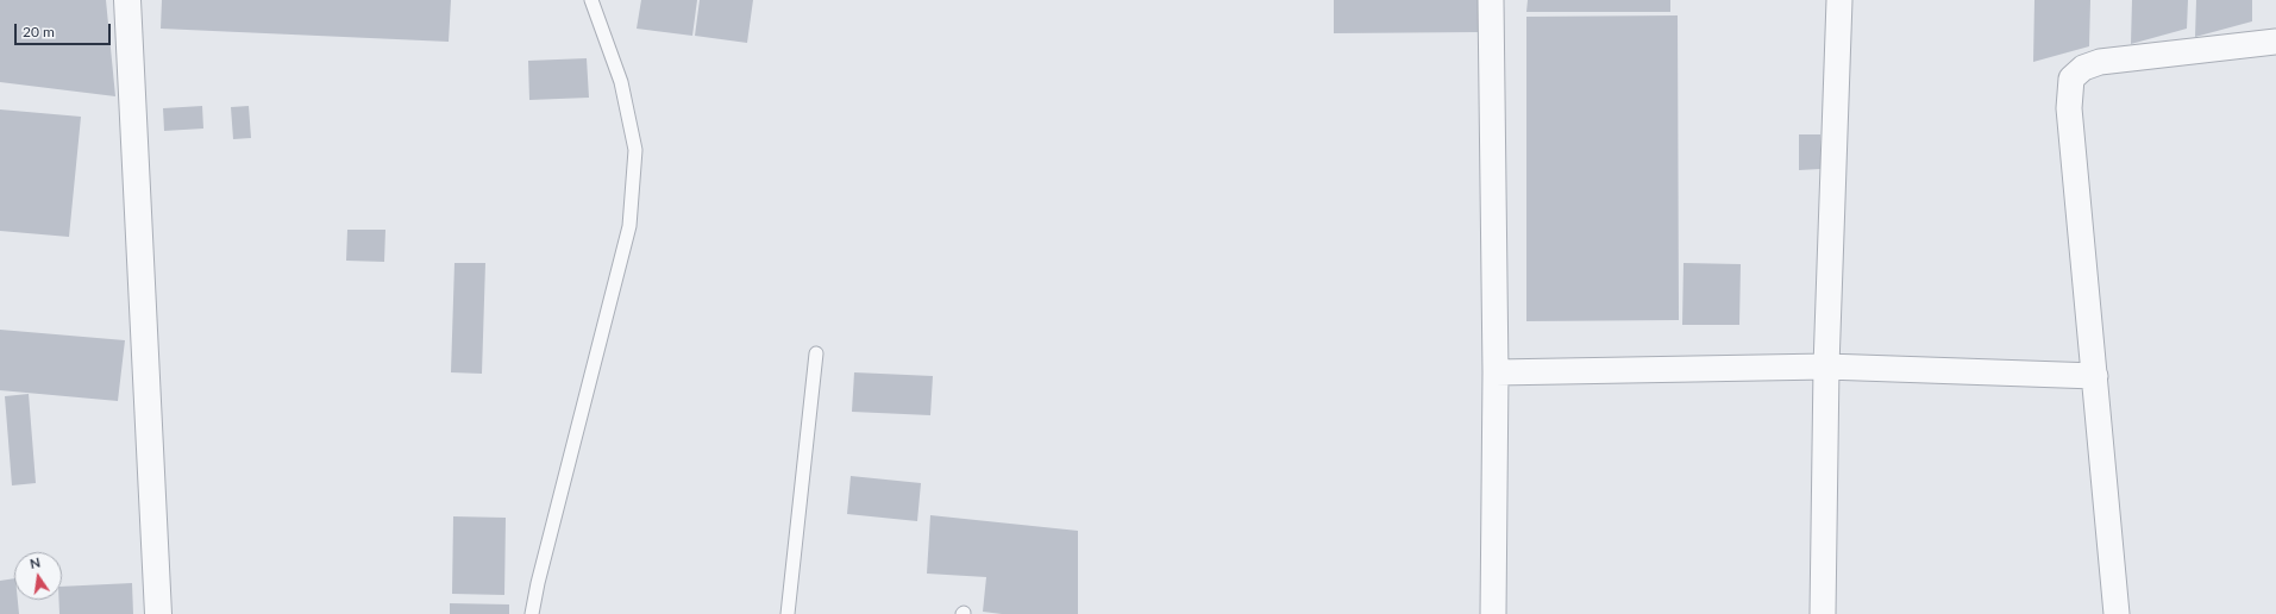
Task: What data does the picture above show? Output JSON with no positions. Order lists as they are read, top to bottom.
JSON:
{
  "scale_bar": "20 m",
  "north": "top"
}
